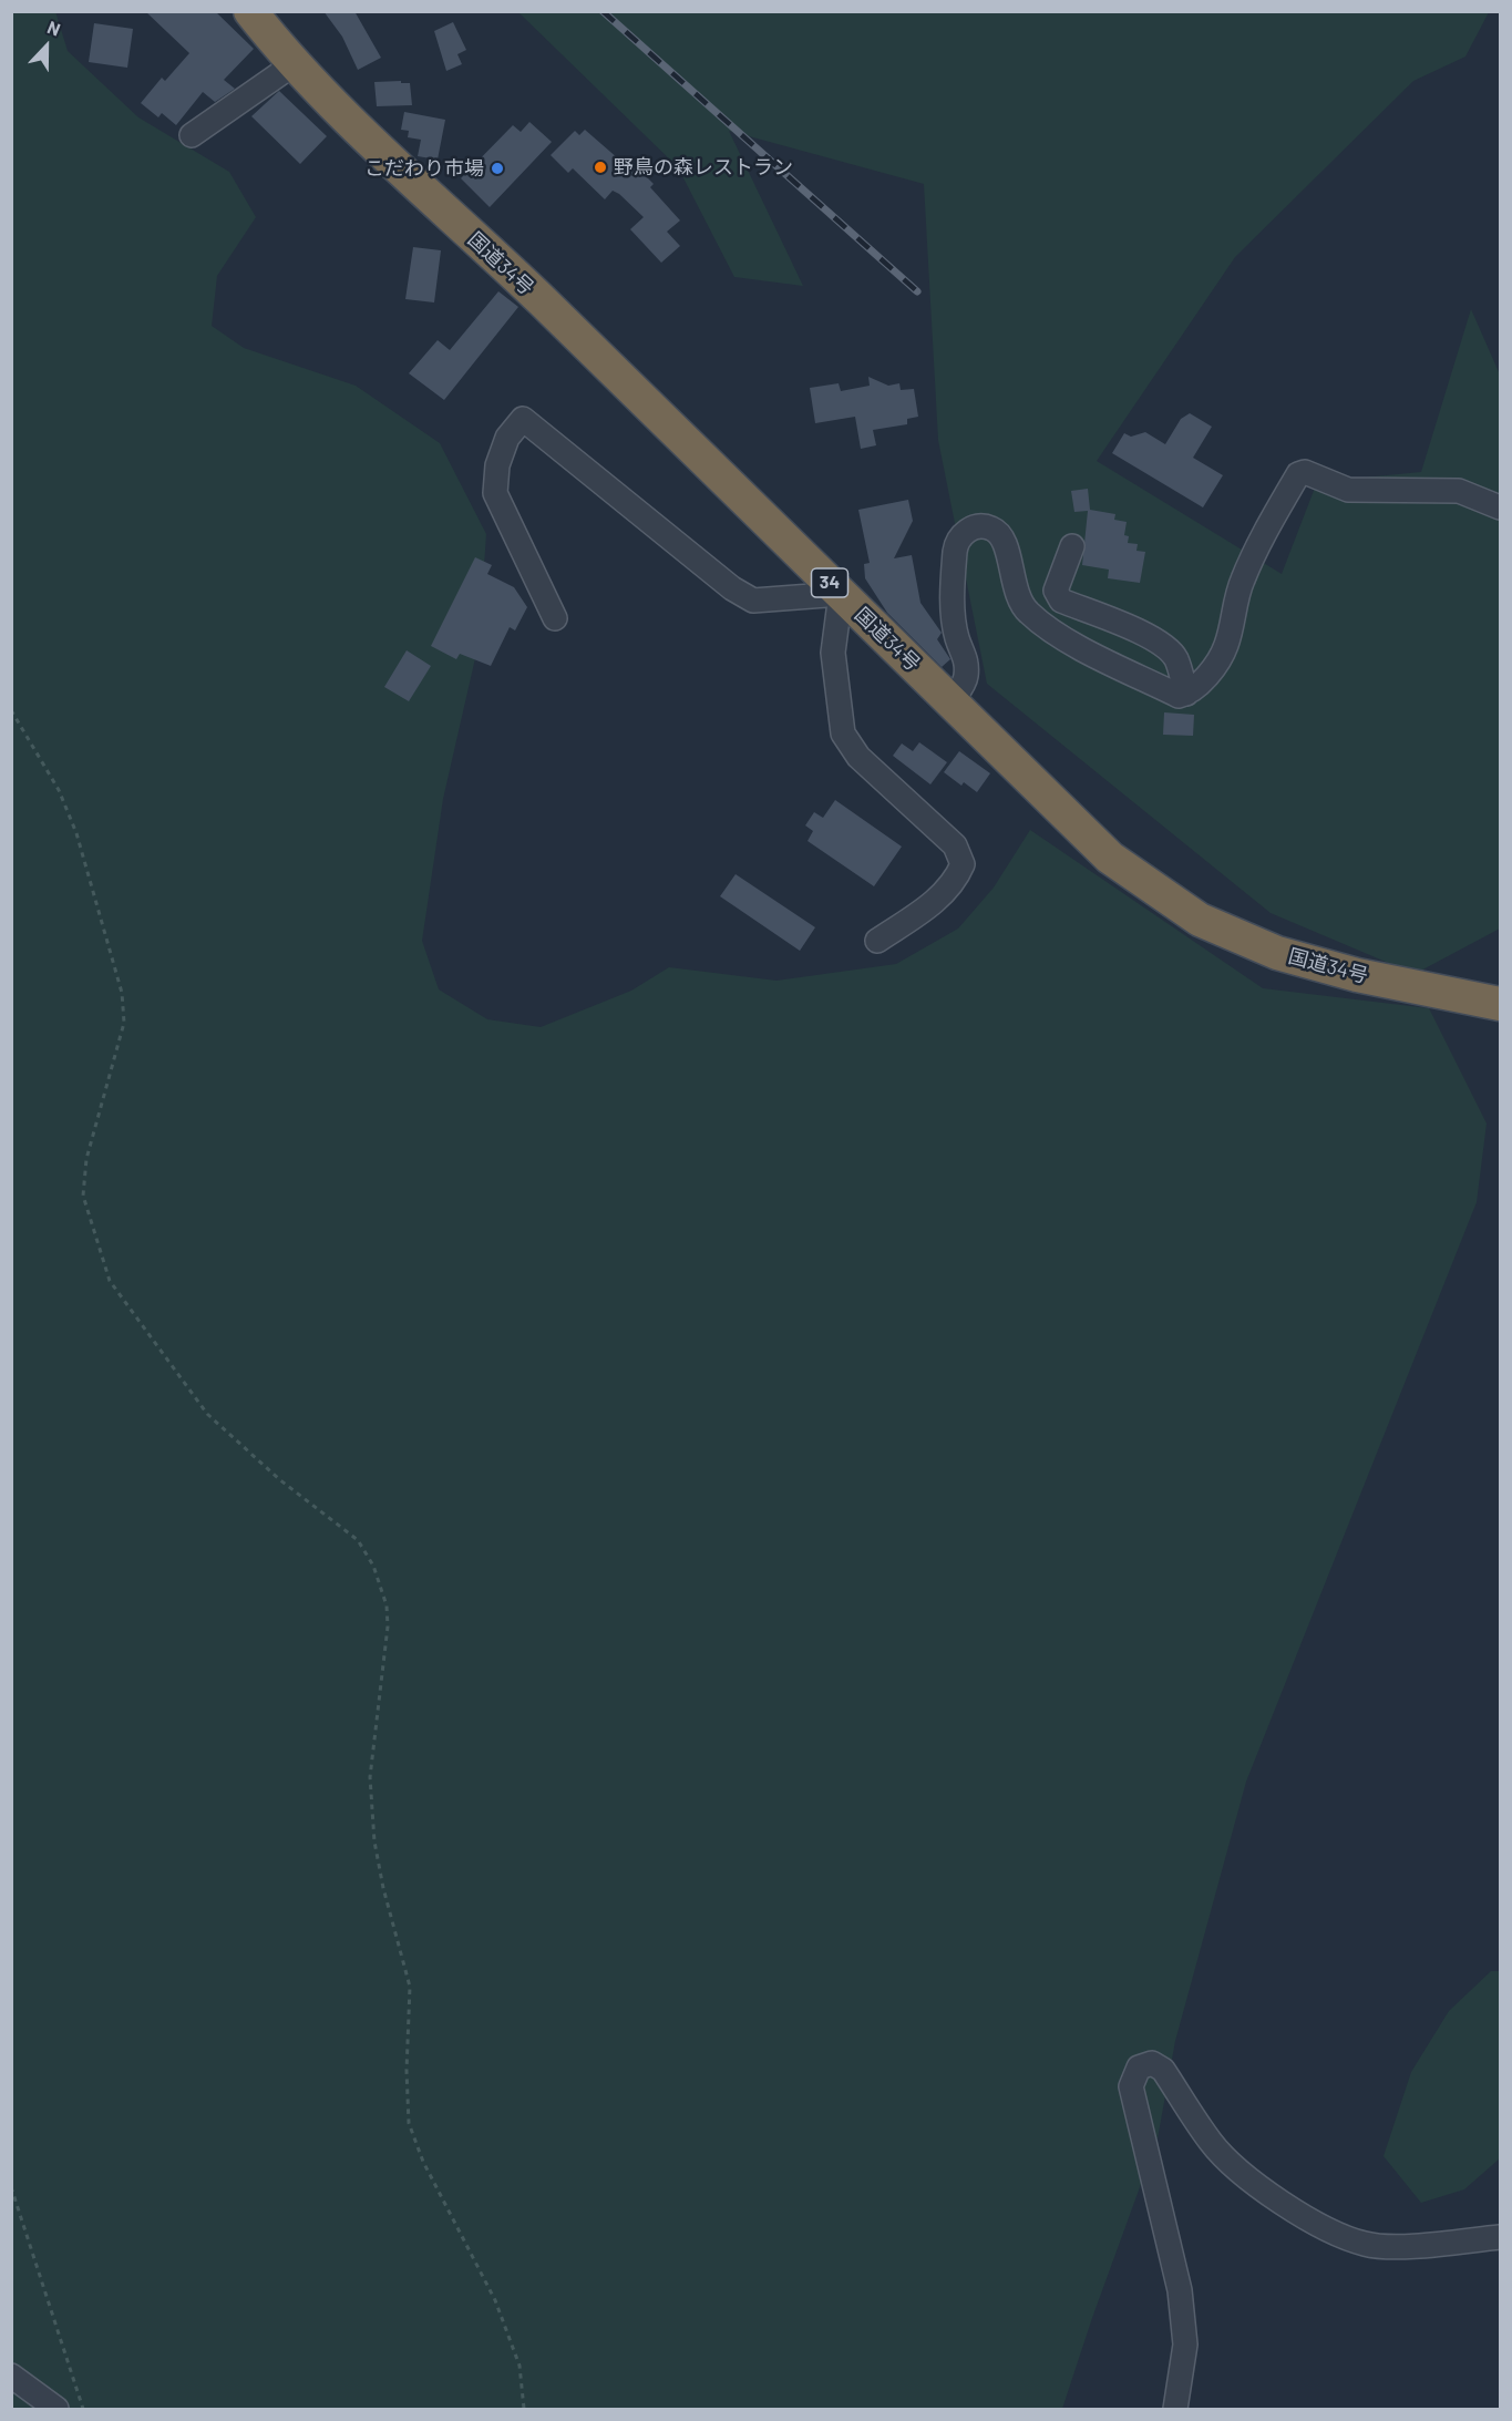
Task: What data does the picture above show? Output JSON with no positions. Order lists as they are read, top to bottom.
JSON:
{
  "streets": {
    "highway": ["国道34号", "34"]
  },
  "places": ["野鳥の森レストラン", "こだわり市場"],
  "north": "top"
}
